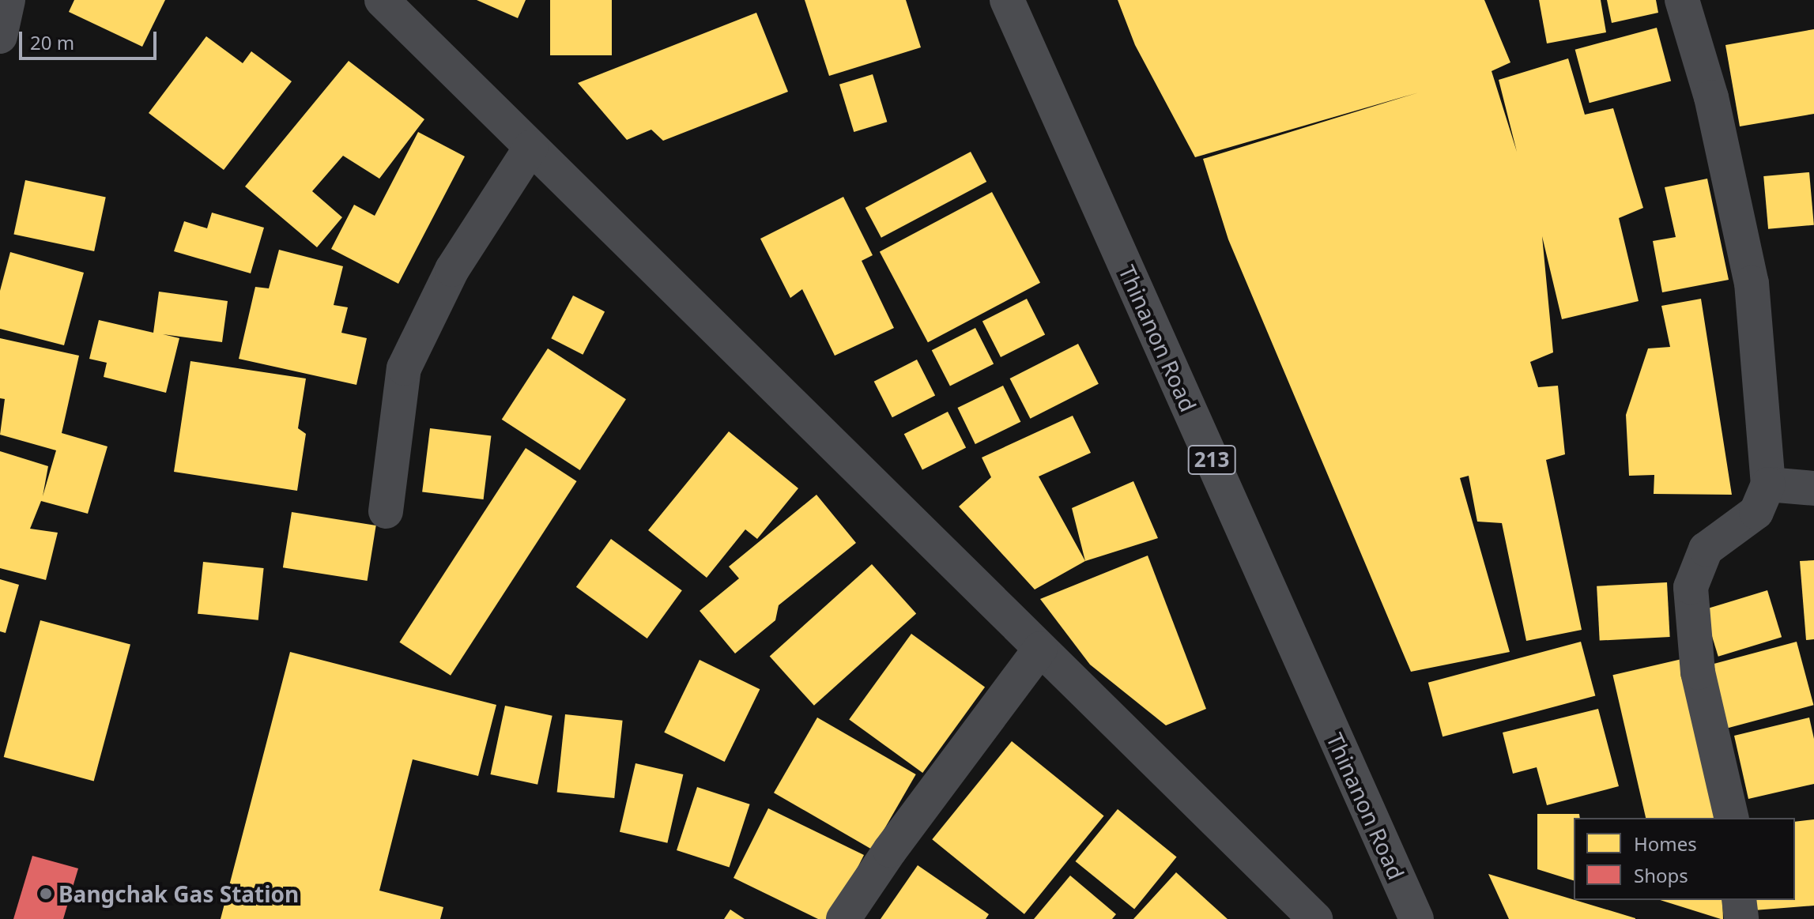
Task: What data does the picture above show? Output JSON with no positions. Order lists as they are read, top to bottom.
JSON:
{
  "streets": {
    "main road": ["Thinanon Road", "213"]
  },
  "places": ["Bangchak Gas Station"],
  "legend": ["Homes", "Shops"],
  "scale_bar": "20 m"
}
